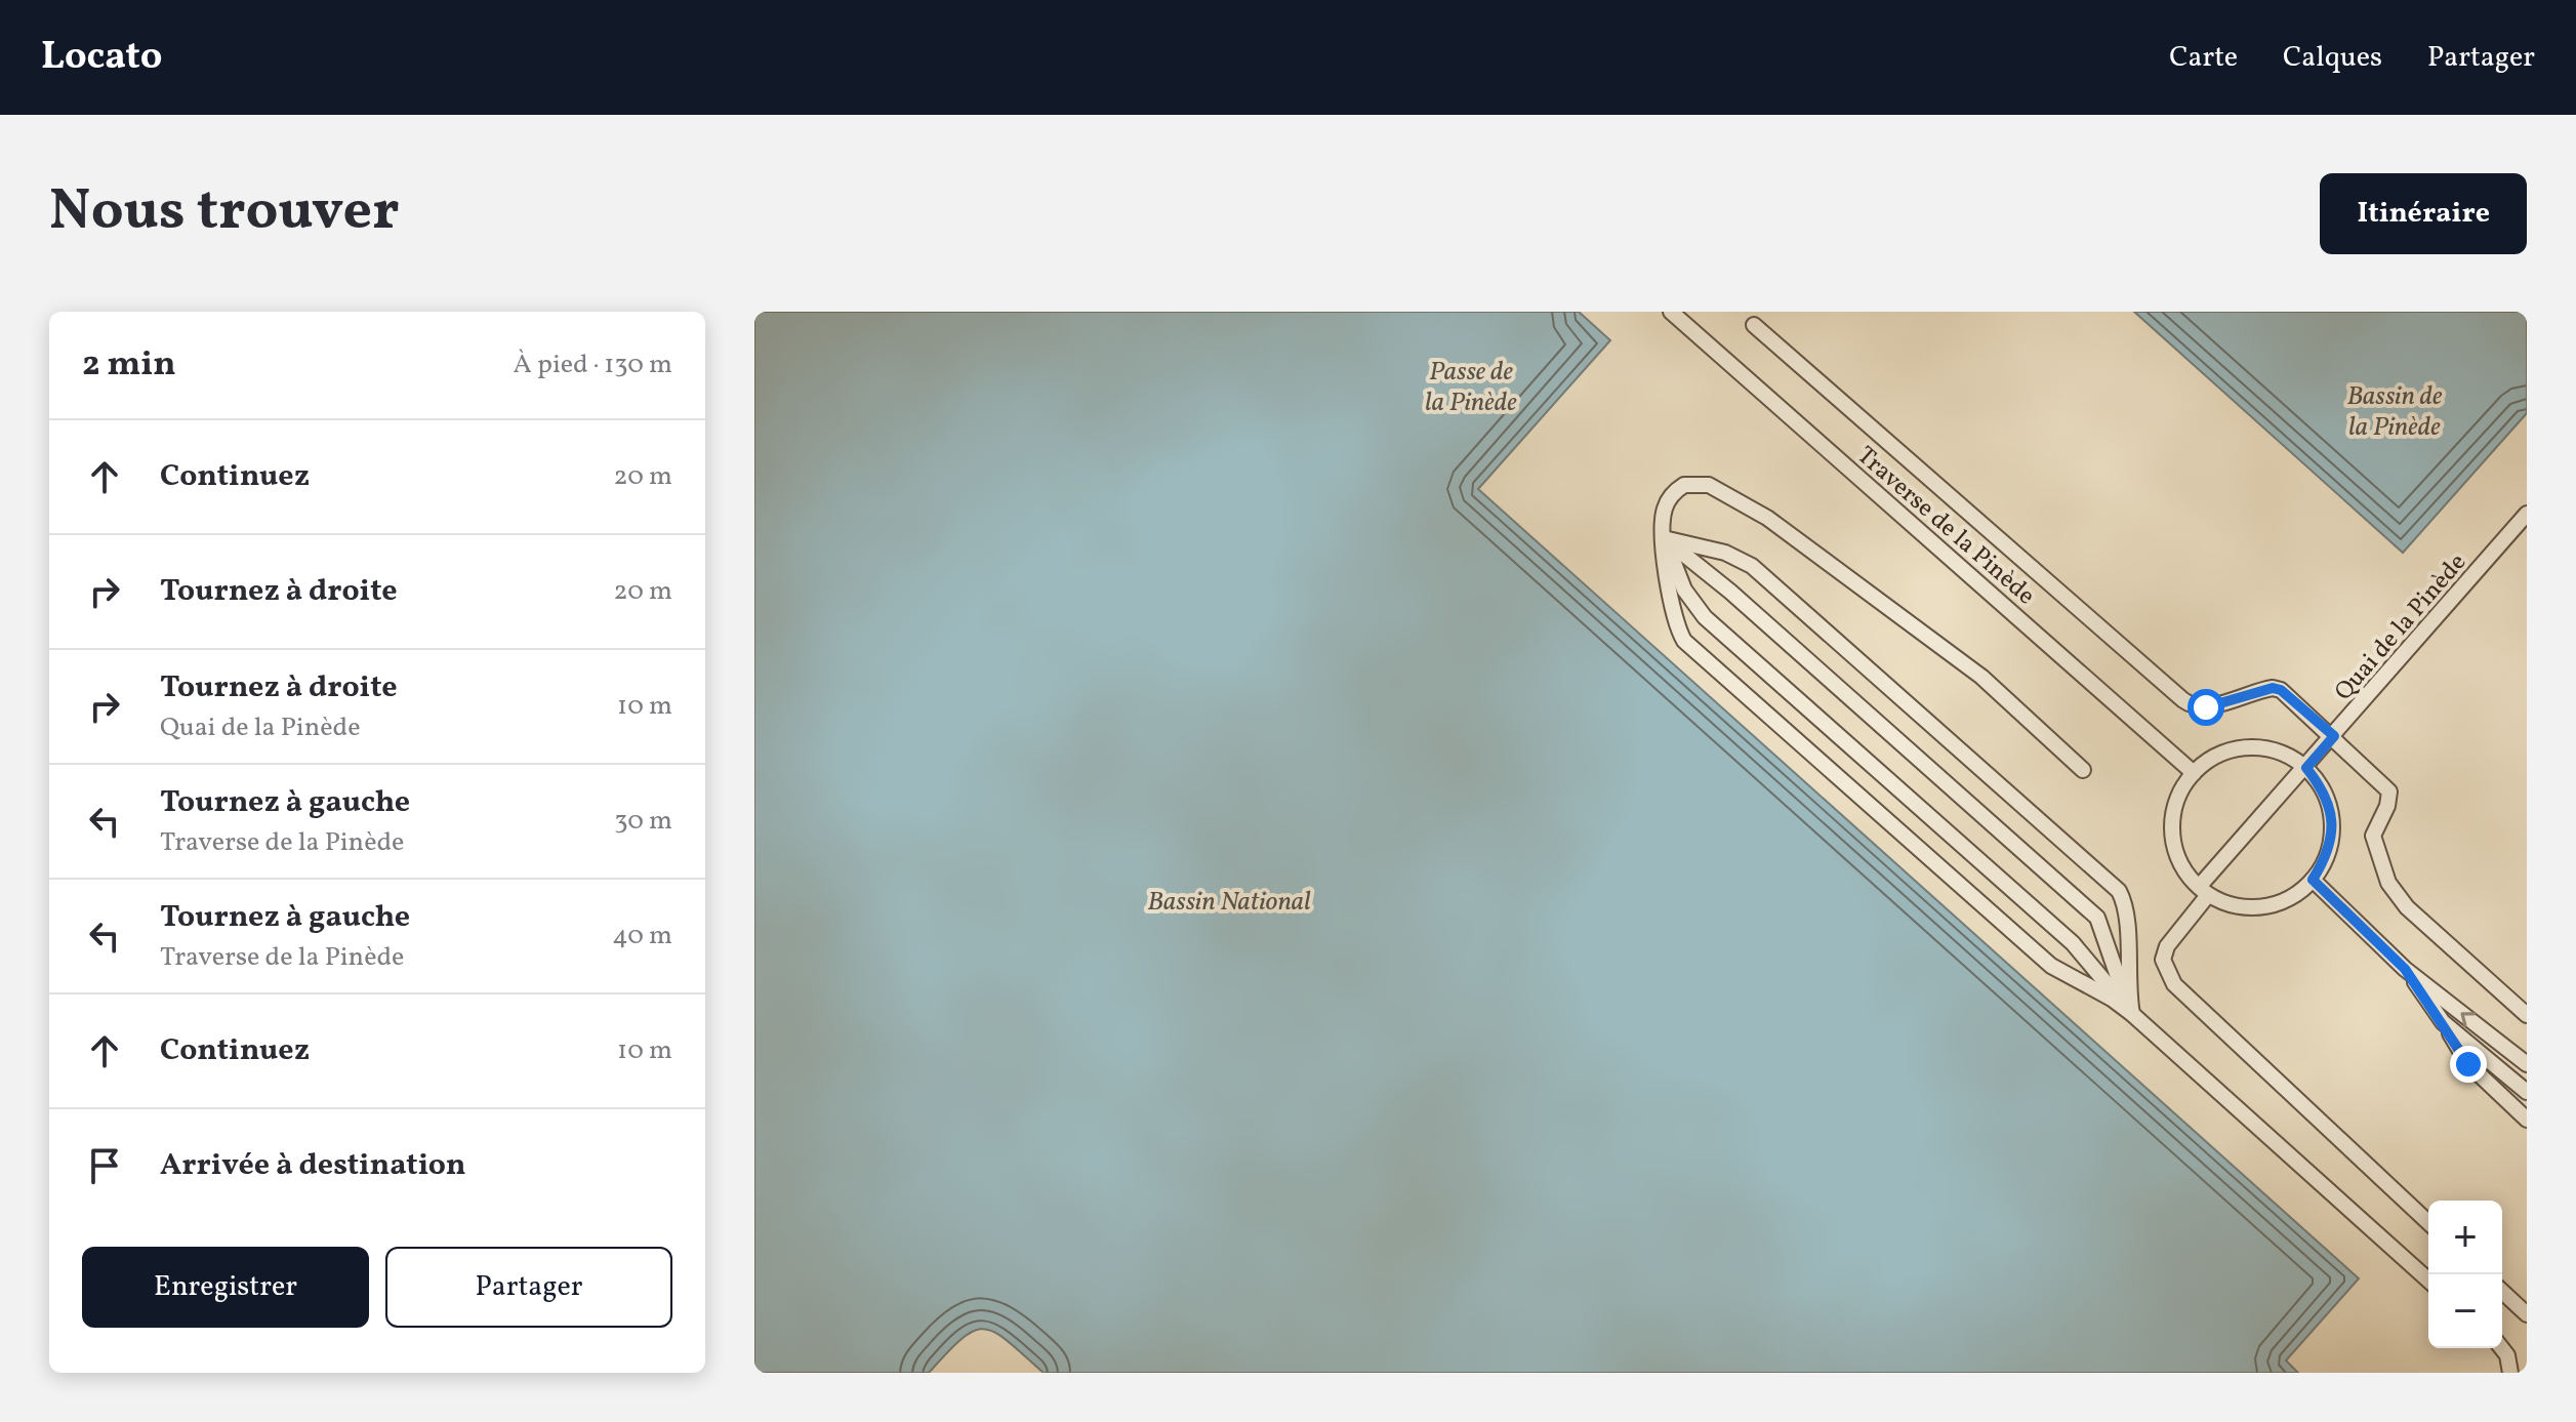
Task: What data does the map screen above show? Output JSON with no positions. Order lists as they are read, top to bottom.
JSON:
{
  "streets": {
    "lane": ["Traverse de la Pinède", "Quai de la Pinède"]
  },
  "water": ["Passe de la Pinède", "Bassin de la Pinède", "Bassin National"],
  "page": {
    "header": "Locato",
    "nav": ["Carte", "Calques", "Partager"],
    "title": "Nous trouver",
    "buttons": [
      "Itinéraire",
      ["Enregistrer", "Partager"]
    ],
    "heading": ["2 min", "À pied · 130 m"],
    "list": [
      ["Continuez", "20 m"],
      ["Tournez à droite", "20 m"],
      ["Tournez à droite", "Quai de la Pinède", "10 m"],
      ["Tournez à gauche", "Traverse de la Pinède", "30 m"],
      ["Tournez à gauche", "Traverse de la Pinède", "40 m"],
      ["Continuez", "10 m"],
      "Arrivée à destination"
    ],
    "map_buttons": ["+", "−"]
  }
}
